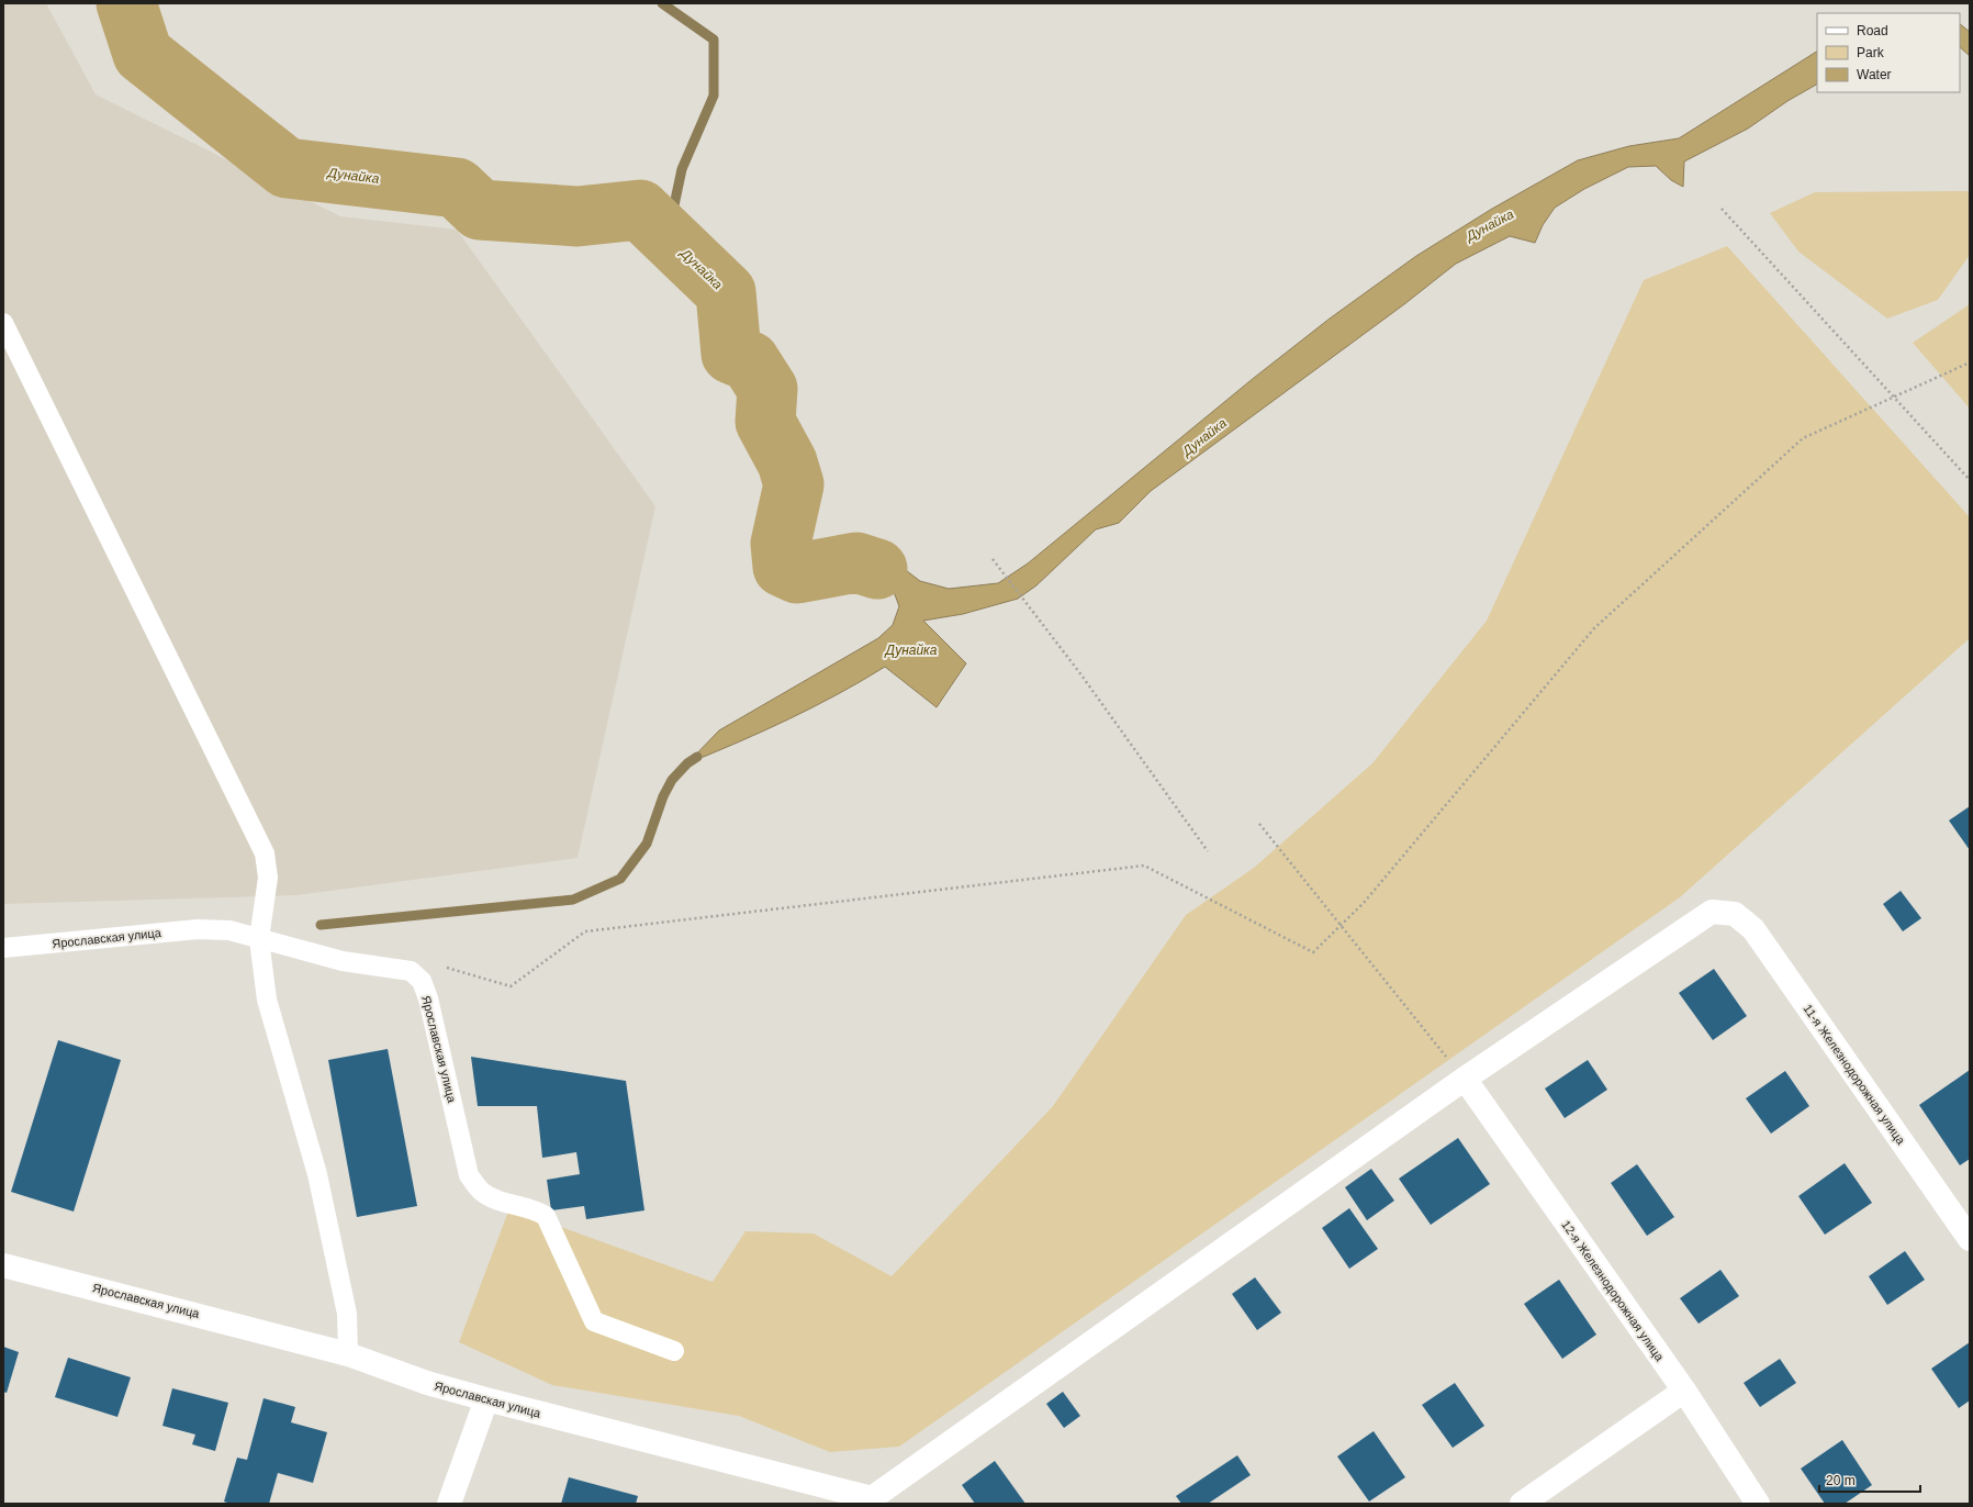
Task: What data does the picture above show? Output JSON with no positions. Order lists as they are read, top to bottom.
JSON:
{
  "streets": {
    "street": ["Ярославская улица", "11-я Железнодорожная улица", "12-я Железнодорожная улица"]
  },
  "crossings": [
    ["11-я Железнодорожная улица", "12-я Железнодорожная улица"]
  ],
  "water": ["Дунайка"],
  "legend": ["Road", "Park", "Water"],
  "scale_bar": "20 m"
}
